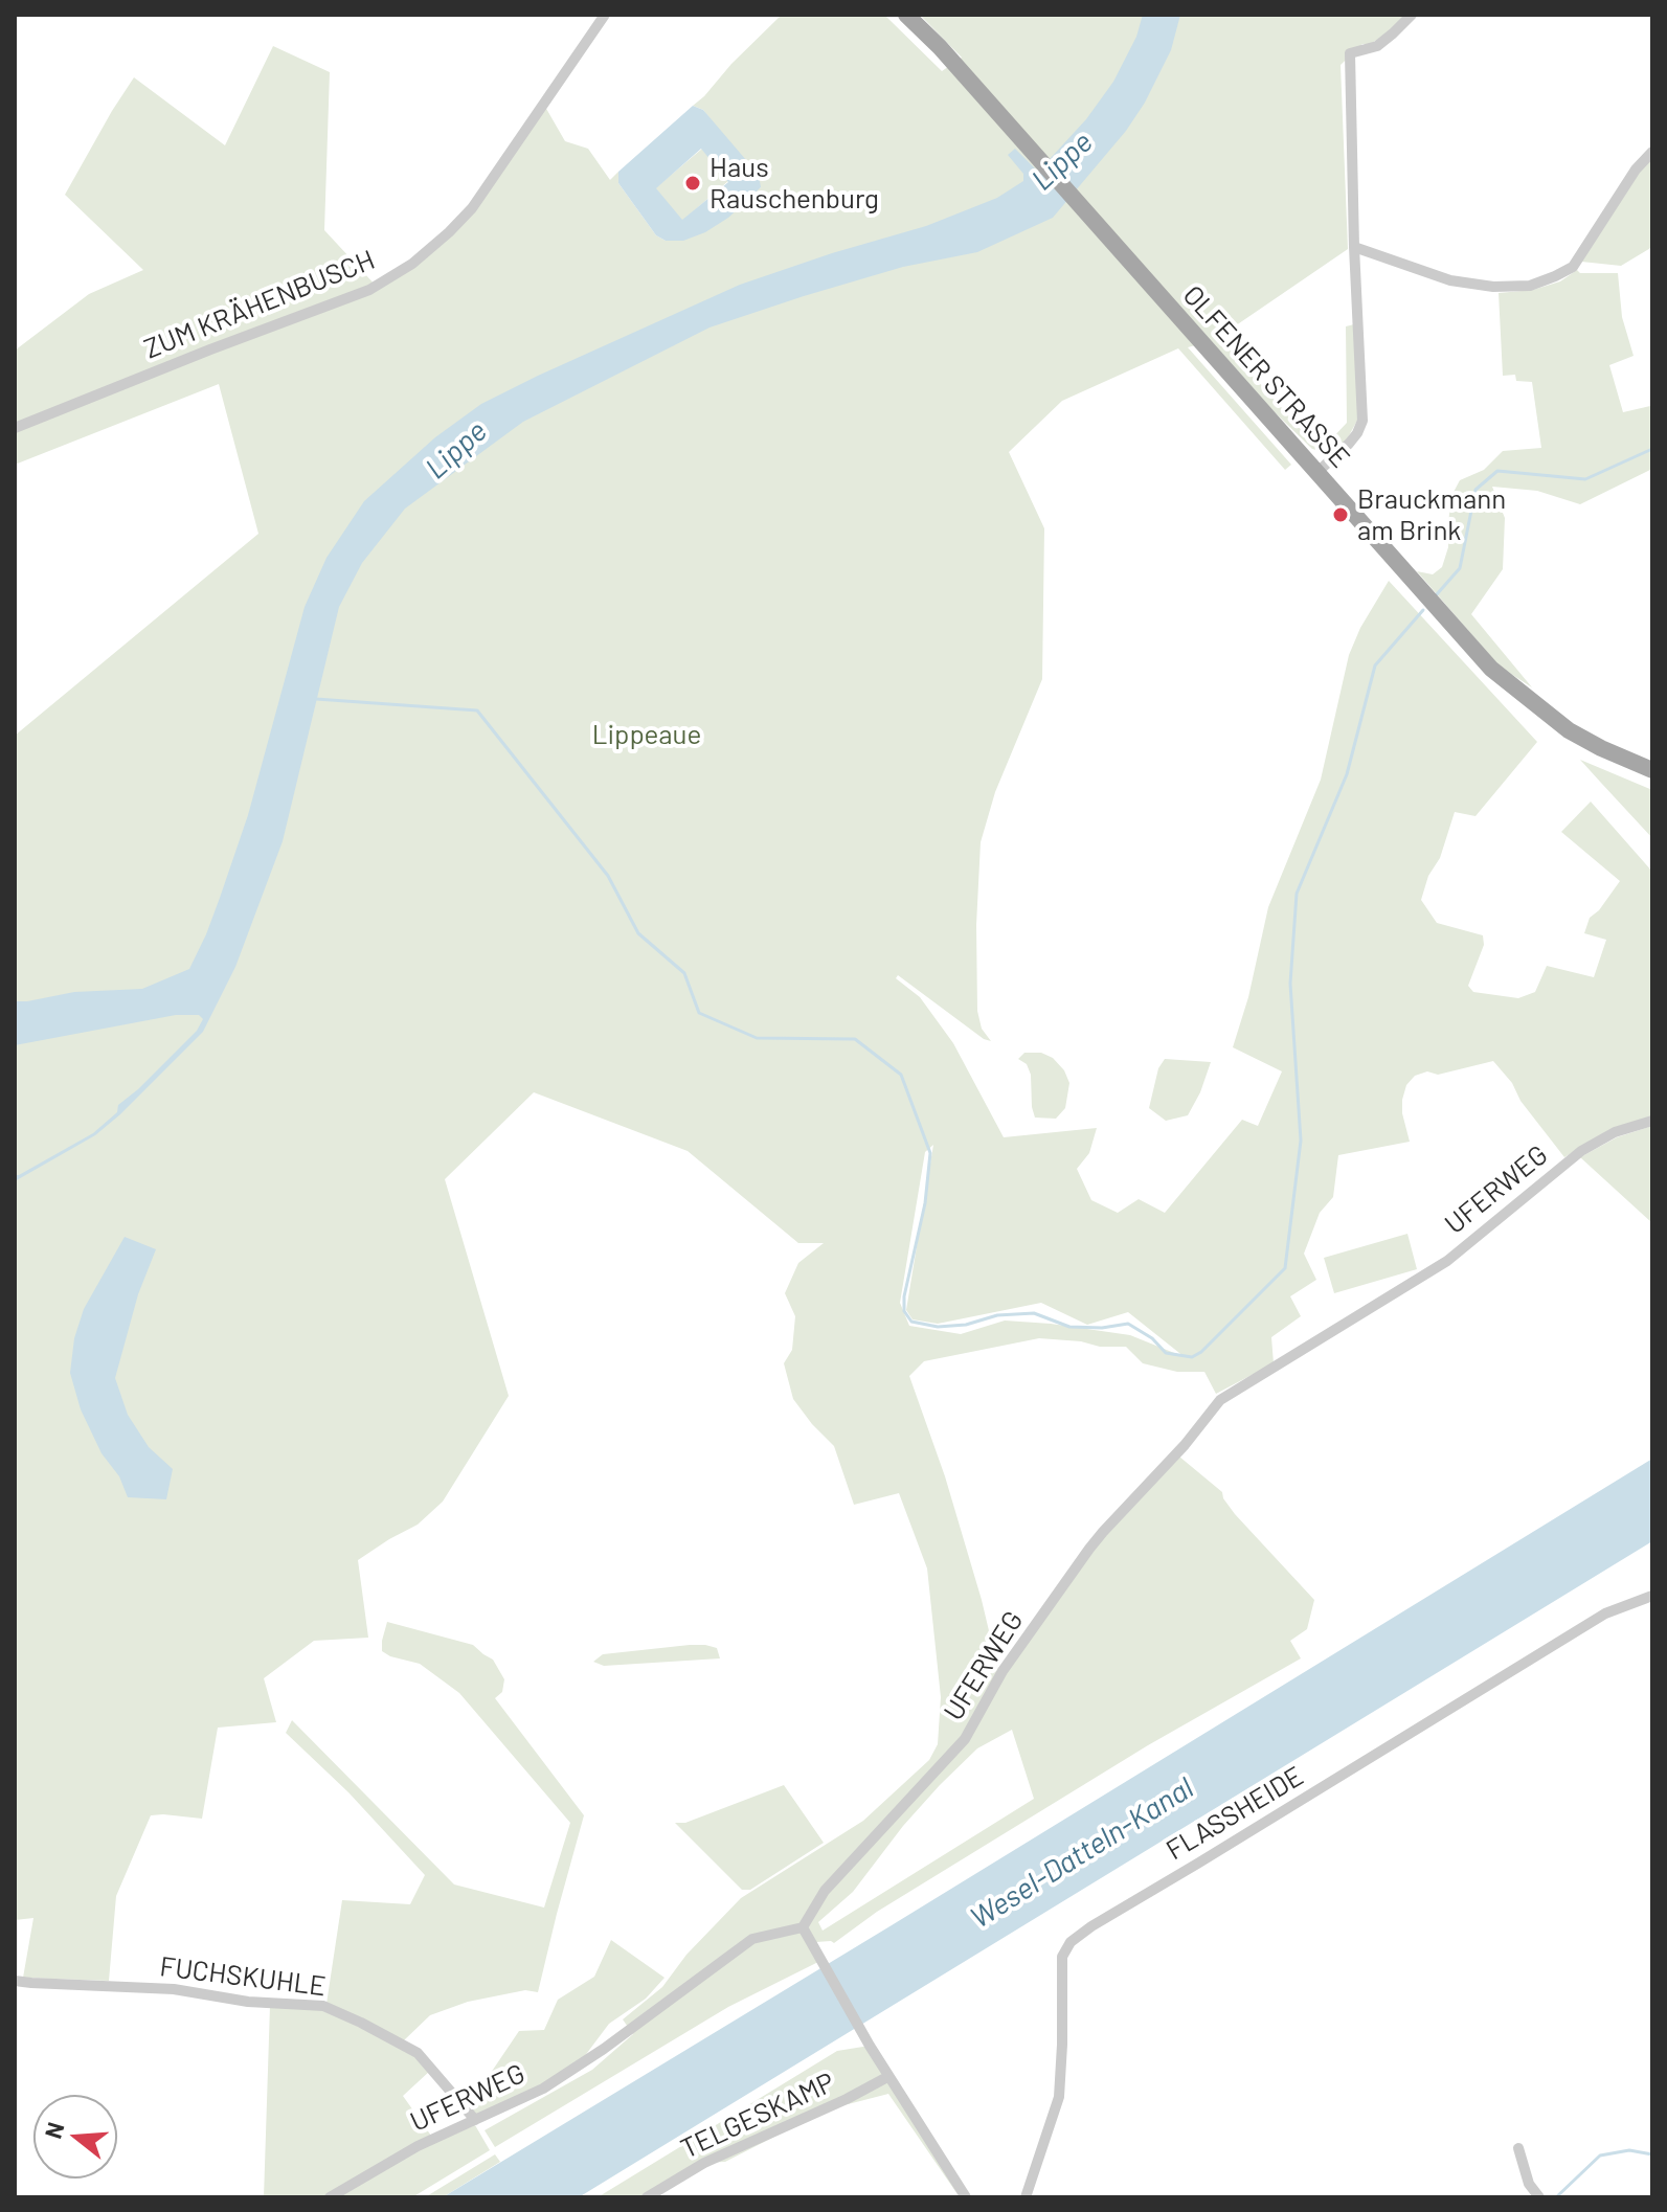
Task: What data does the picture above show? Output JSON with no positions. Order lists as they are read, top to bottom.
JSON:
{
  "streets": {
    "main road": ["OLFENER STRASSE"],
    "street": [
      "ZUM KRÄHENBUSCH",
      "UFERWEG",
      "FLASSHEIDE",
      "FUCHSKUHLE",
      "TELGESKAMP"
    ]
  },
  "crossings": [
    ["UFERWEG", "FUCHSKUHLE"]
  ],
  "water": ["Lippe", "Wesel-Datteln-Kanal"],
  "parks": ["Lippeaue"],
  "places": ["Haus Rauschenburg", "Brauckmann am Brink"],
  "north": "left"
}
